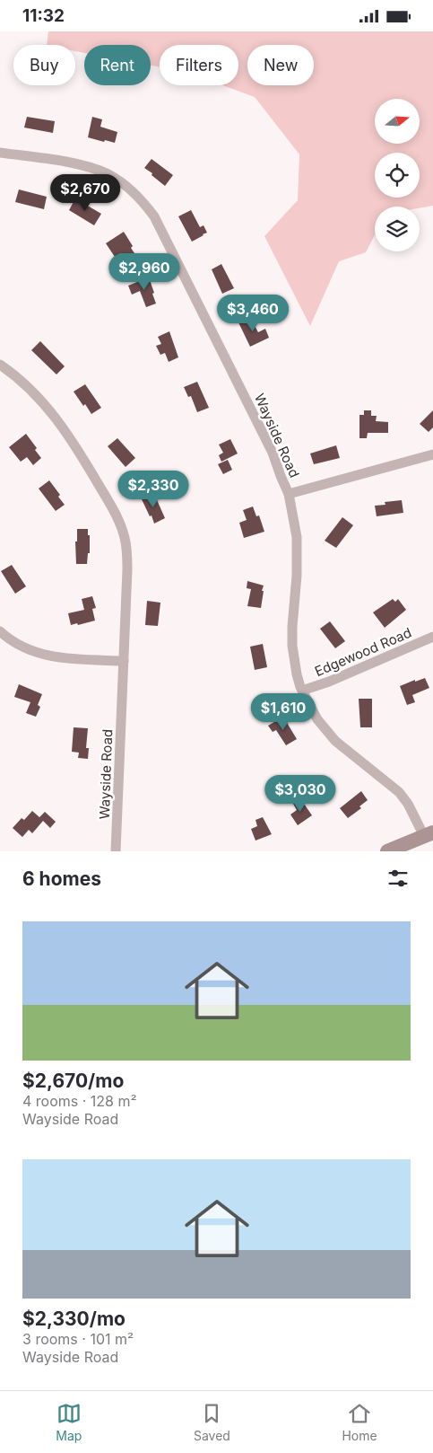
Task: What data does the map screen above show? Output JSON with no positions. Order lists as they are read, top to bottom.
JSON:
{
  "streets": {
    "street": ["Wayside Road", "Edgewood Road"]
  },
  "crossings": [
    ["Wayside Road", "Edgewood Road"]
  ],
  "north": "right",
  "page": {
    "status": "11:32",
    "chip": [
      "Buy",
      "Rent",
      "Filters",
      "New"
    ],
    "price": [
      "$2,670",
      "$2,960",
      "$3,460",
      "$2,330",
      "$1,610",
      "$3,030"
    ],
    "heading": "6 homes",
    "list": [
      {
        "name": "$2,670/mo",
        "note": "4 rooms · 128 m² · Wayside Road"
      },
      {
        "name": "$2,330/mo",
        "note": "3 rooms · 101 m² · Wayside Road"
      }
    ],
    "tabs": ["Map", "Saved", "Home"]
  }
}
